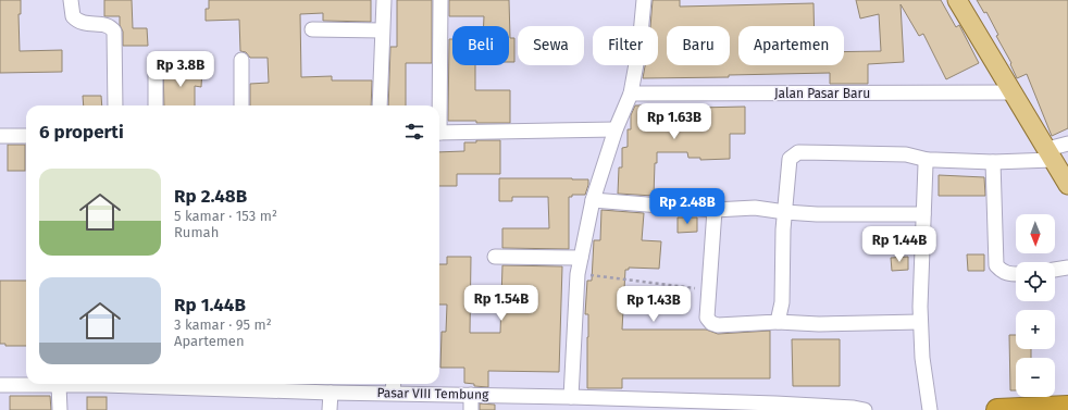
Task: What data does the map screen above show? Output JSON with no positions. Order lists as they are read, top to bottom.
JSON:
{
  "streets": {
    "street": ["Jalan Pasar Baru", "Pasar VIII Tembung"]
  },
  "north": "bottom",
  "page": {
    "chip": [
      "Beli",
      "Sewa",
      "Filter",
      "Baru",
      "Apartemen"
    ],
    "price": [
      "Rp 3.8B",
      "Rp 1.63B",
      "Rp 2.48B",
      "Rp 1.44B",
      "Rp 1.54B",
      "Rp 1.43B"
    ],
    "heading": "6 properti",
    "list": [
      {
        "name": "Rp 2.48B",
        "note": "5 kamar · 153 m² · Rumah"
      },
      {
        "name": "Rp 1.44B",
        "note": "3 kamar · 95 m² · Apartemen"
      }
    ],
    "map_buttons": ["+", "−"]
  }
}
